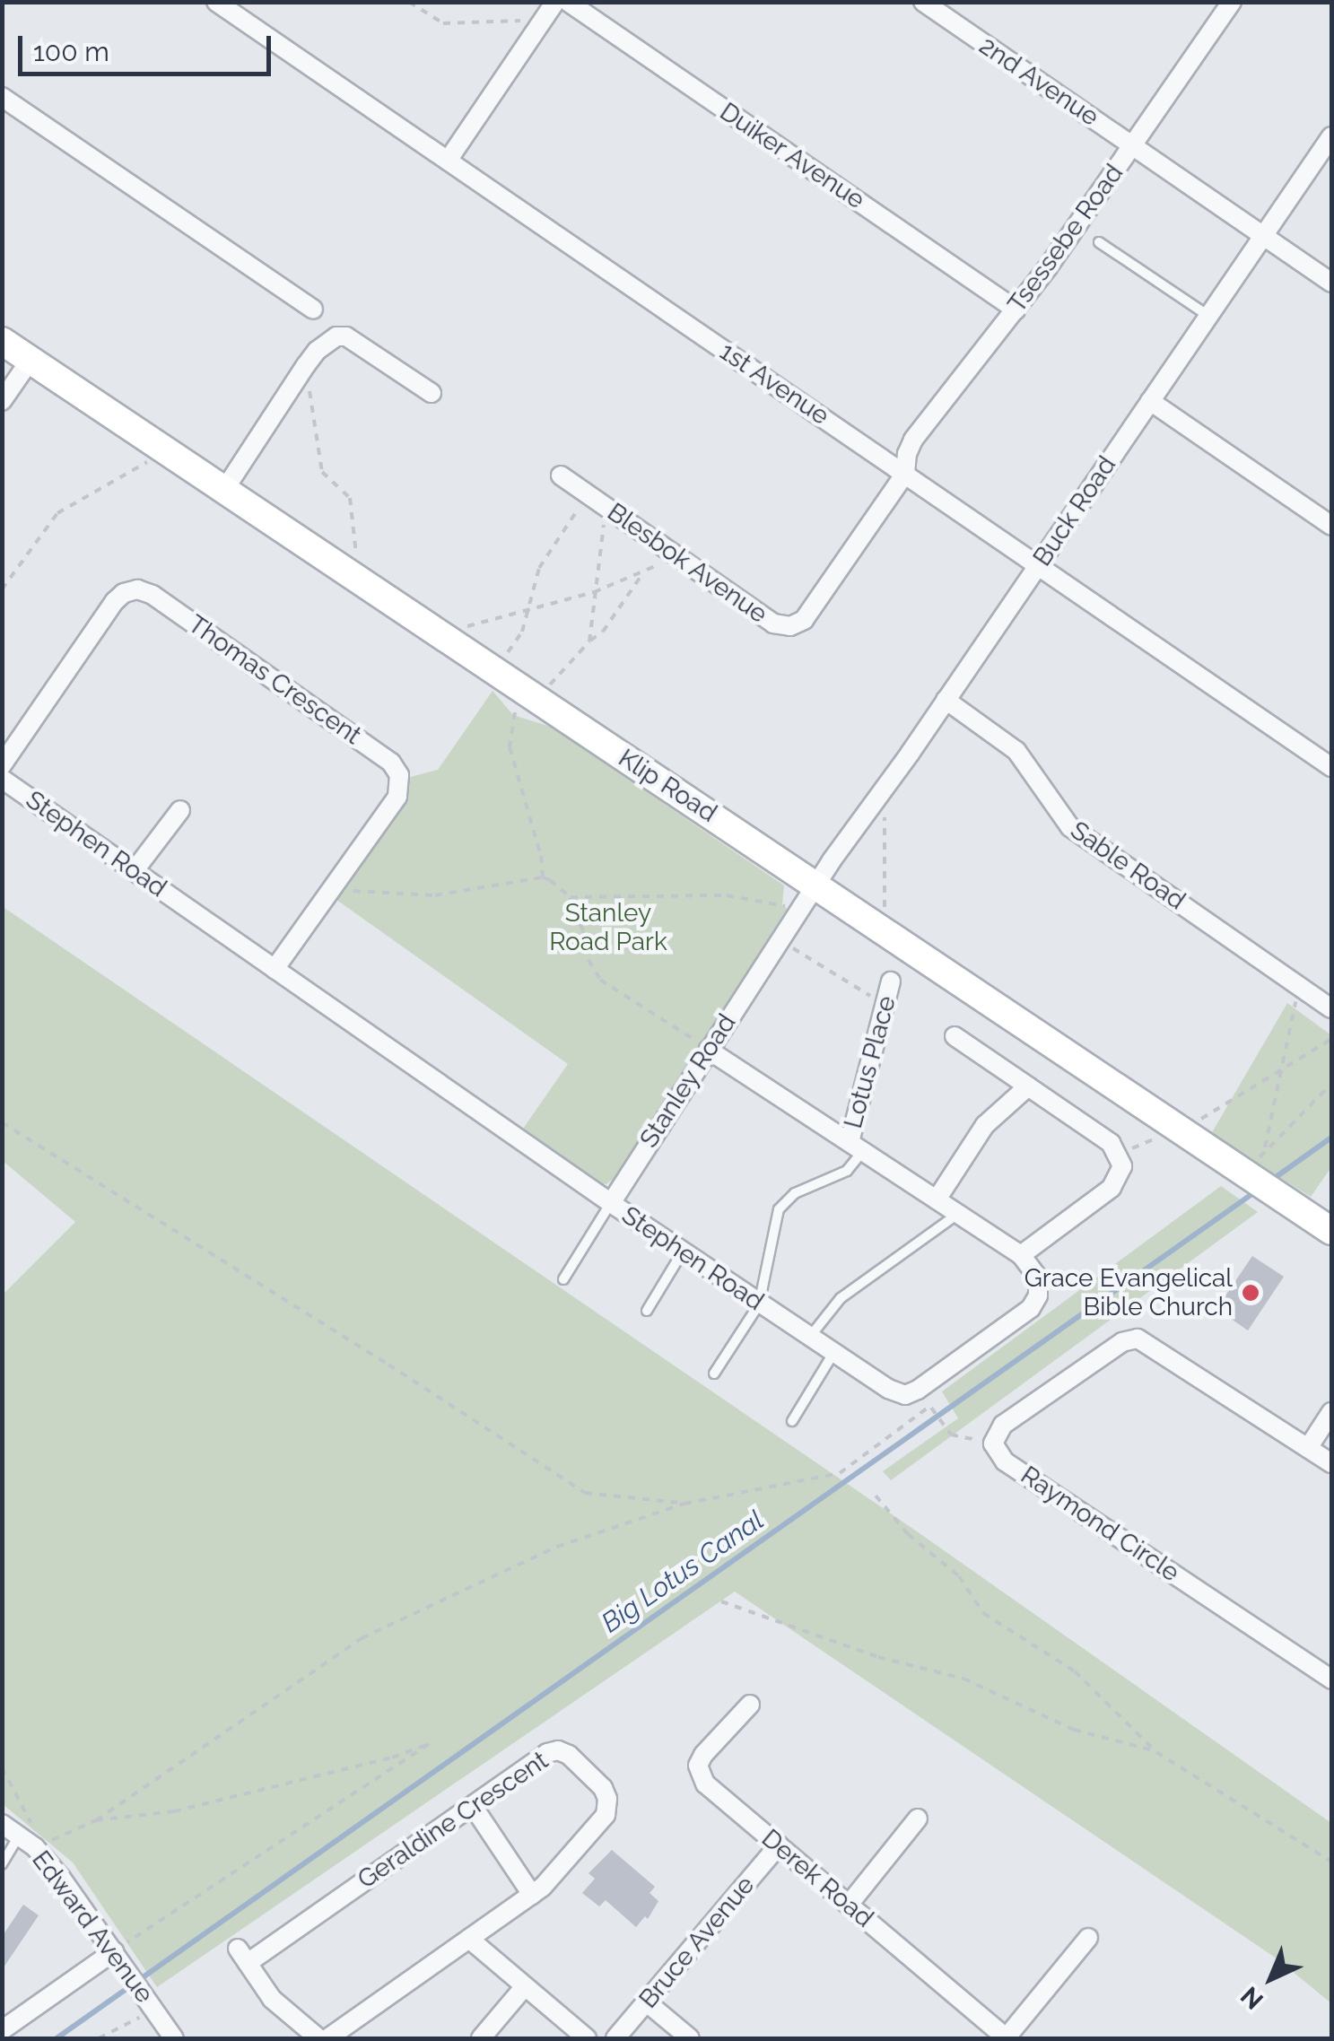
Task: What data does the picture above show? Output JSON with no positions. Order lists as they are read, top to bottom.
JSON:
{
  "streets": {
    "street": [
      "2nd Avenue",
      "Duiker Avenue",
      "Tsessebe Road",
      "1st Avenue",
      "Buck Road",
      "Blesbok Avenue",
      "Thomas Crescent",
      "Klip Road",
      "Stephen Road",
      "Sable Road",
      "Lotus Place",
      "Stanley Road",
      "Raymond Circle",
      "Geraldine Crescent",
      "Derek Road",
      "Edward Avenue",
      "Bruce Avenue"
    ]
  },
  "crossings": [
    ["2nd Avenue", "Tsessebe Road"],
    ["2nd Avenue", "Buck Road"],
    ["Duiker Avenue", "Tsessebe Road"],
    ["Tsessebe Road", "1st Avenue"],
    ["Tsessebe Road", "Blesbok Avenue"],
    ["1st Avenue", "Buck Road"],
    ["1st Avenue", "Blesbok Avenue"],
    ["Buck Road", "Klip Road"],
    ["Buck Road", "Sable Road"],
    ["Buck Road", "Stanley Road"],
    ["Thomas Crescent", "Stephen Road"],
    ["Klip Road", "Stanley Road"],
    ["Stephen Road", "Stanley Road"],
    ["Derek Road", "Bruce Avenue"]
  ],
  "water": ["Big Lotus Canal"],
  "parks": ["Stanley Road Park"],
  "places": ["Grace Evangelical Bible Church"],
  "scale_bar": "100 m",
  "north": "bottom left"
}
